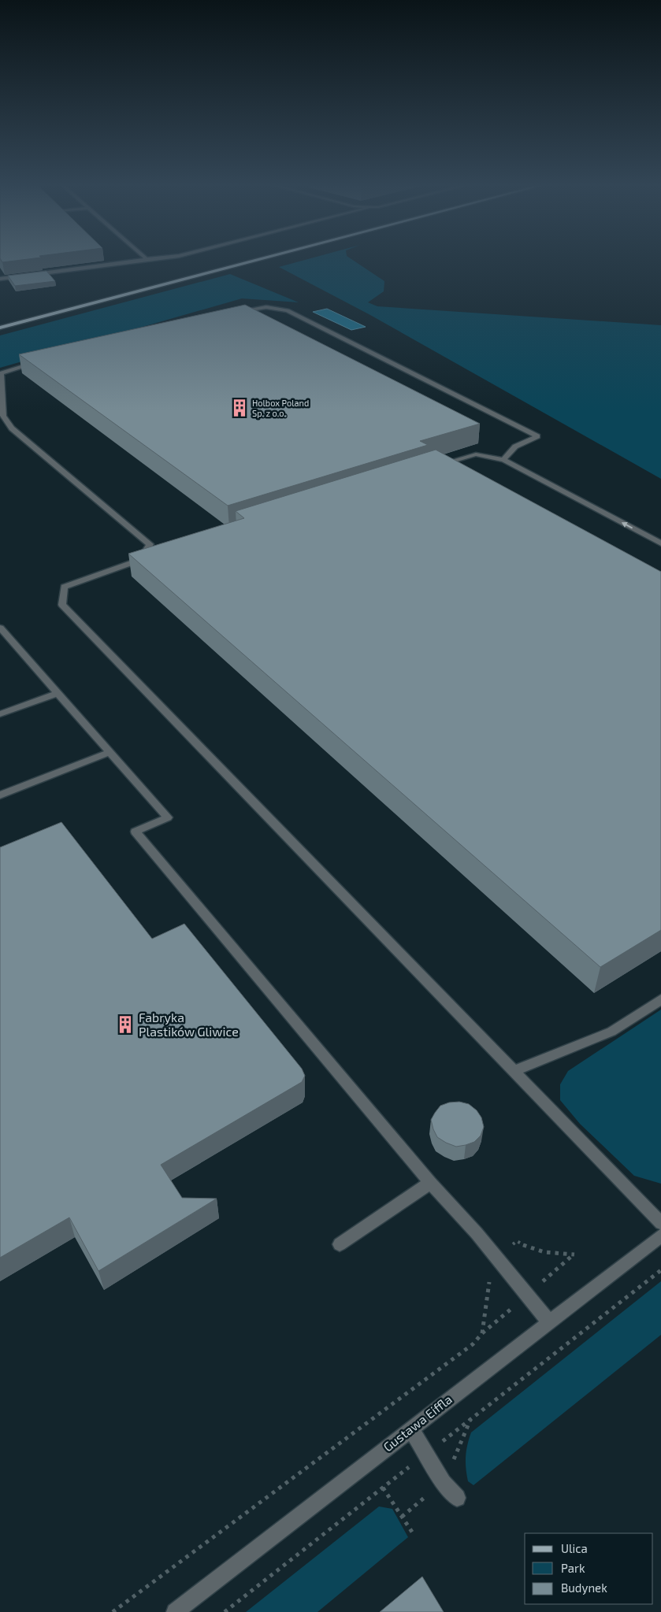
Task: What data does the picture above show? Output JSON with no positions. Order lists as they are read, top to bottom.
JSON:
{
  "streets": {
    "street": ["Gustawa Eiffla"]
  },
  "places": {
    "building": ["Holbox Poland Sp. z o.o.", "Fabryka Plastików Gliwice"]
  },
  "legend": ["Ulica", "Park", "Budynek"]
}
